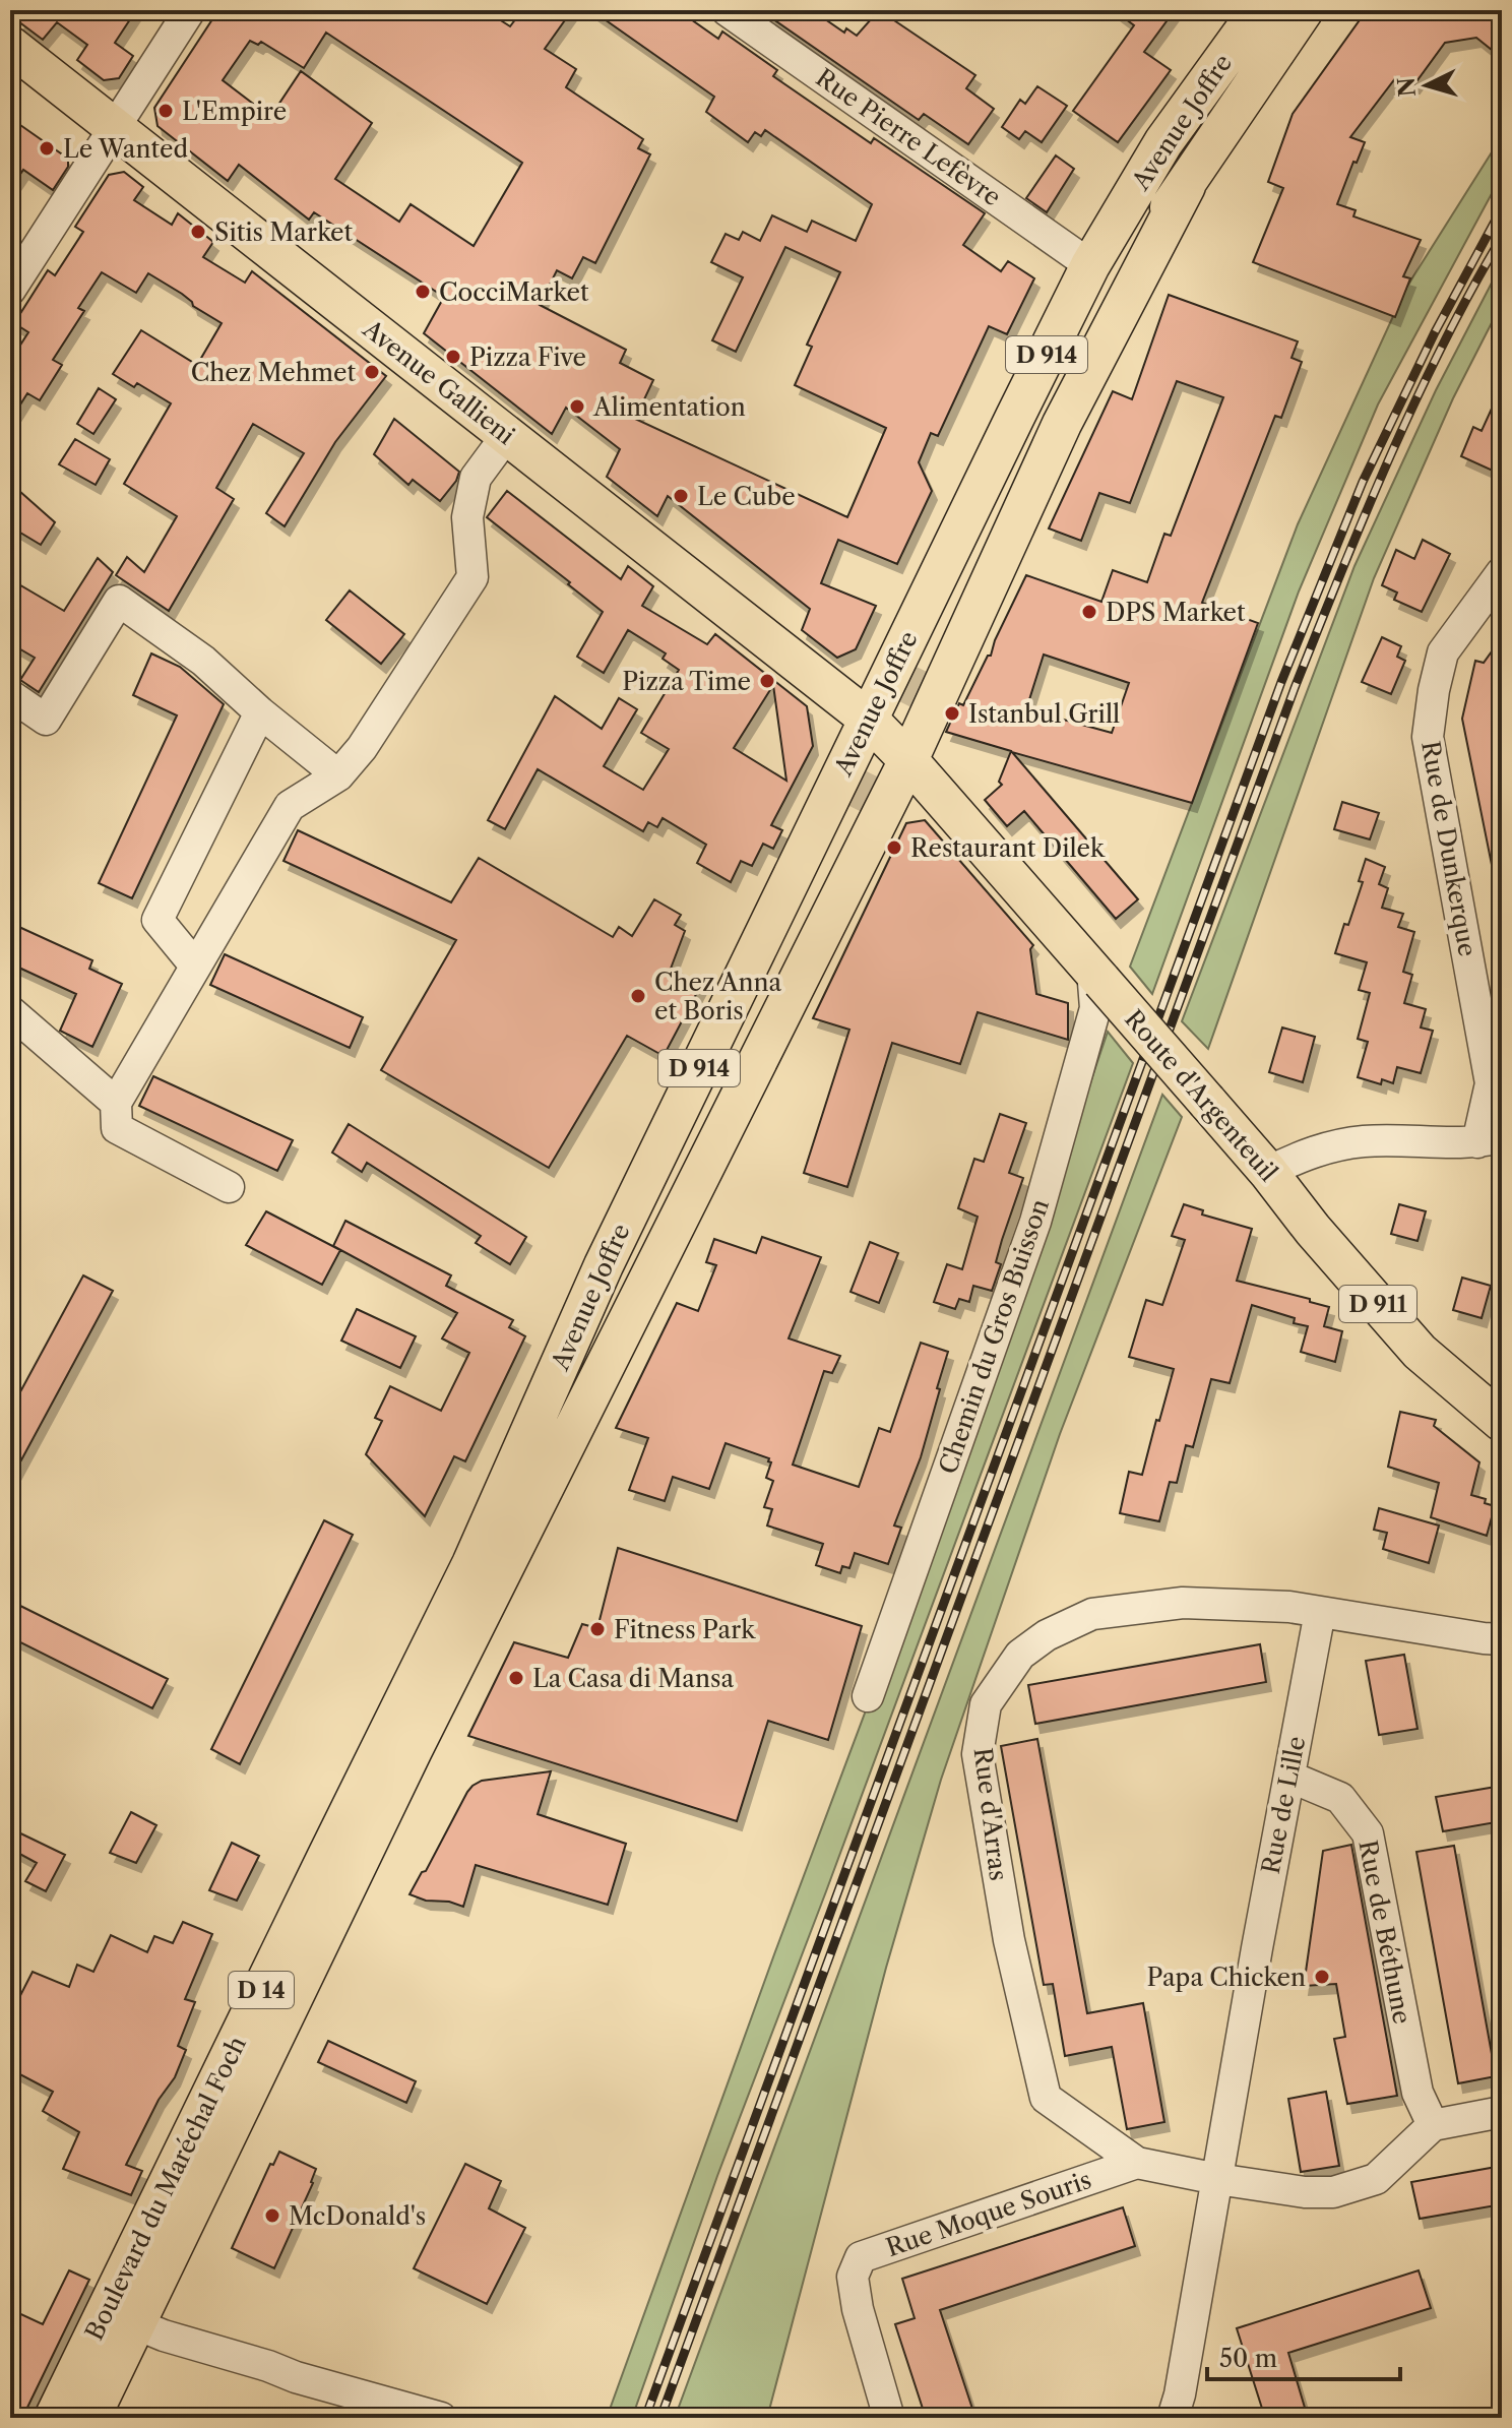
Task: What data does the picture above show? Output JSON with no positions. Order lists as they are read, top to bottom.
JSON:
{
  "streets": {
    "main road": [
      "Avenue Joffre",
      "D 914",
      "Avenue Gallieni",
      "Route d'Argenteuil",
      "D 911",
      "D 14",
      "Boulevard du Maréchal Foch"
    ],
    "street": [
      "Rue Pierre Lefèvre",
      "Rue de Dunkerque",
      "Chemin du Gros Buisson",
      "Rue de Lille",
      "Rue d'Arras",
      "Rue de Béthune",
      "Rue Moque Souris"
    ]
  },
  "crossings": [
    ["Avenue Joffre", "Rue Pierre Lefèvre"],
    ["Avenue Joffre", "Avenue Gallieni"],
    ["Avenue Joffre", "Route d'Argenteuil"],
    ["Avenue Joffre", "D 911"],
    ["Avenue Joffre", "Boulevard du Maréchal Foch"],
    ["Avenue Gallieni", "D 911"],
    ["Route d'Argenteuil", "D 911"],
    ["Route d'Argenteuil", "Chemin du Gros Buisson"],
    ["Rue de Lille", "Rue d'Arras"],
    ["Rue de Lille", "Rue de Béthune"],
    ["Rue d'Arras", "Rue de Béthune"],
    ["Rue d'Arras", "Rue Moque Souris"]
  ],
  "places": [
    "L'Empire",
    "Le Wanted",
    "Sitis Market",
    "CocciMarket",
    "Pizza Five",
    "Chez Mehmet",
    "Alimentation",
    "Le Cube",
    "DPS Market",
    "Pizza Time",
    "Istanbul Grill",
    "Restaurant Dilek",
    "Chez Anna et Boris",
    "Fitness Park",
    "La Casa di Mansa",
    "Papa Chicken",
    "McDonald's"
  ],
  "scale_bar": "50 m",
  "north": "left"
}
